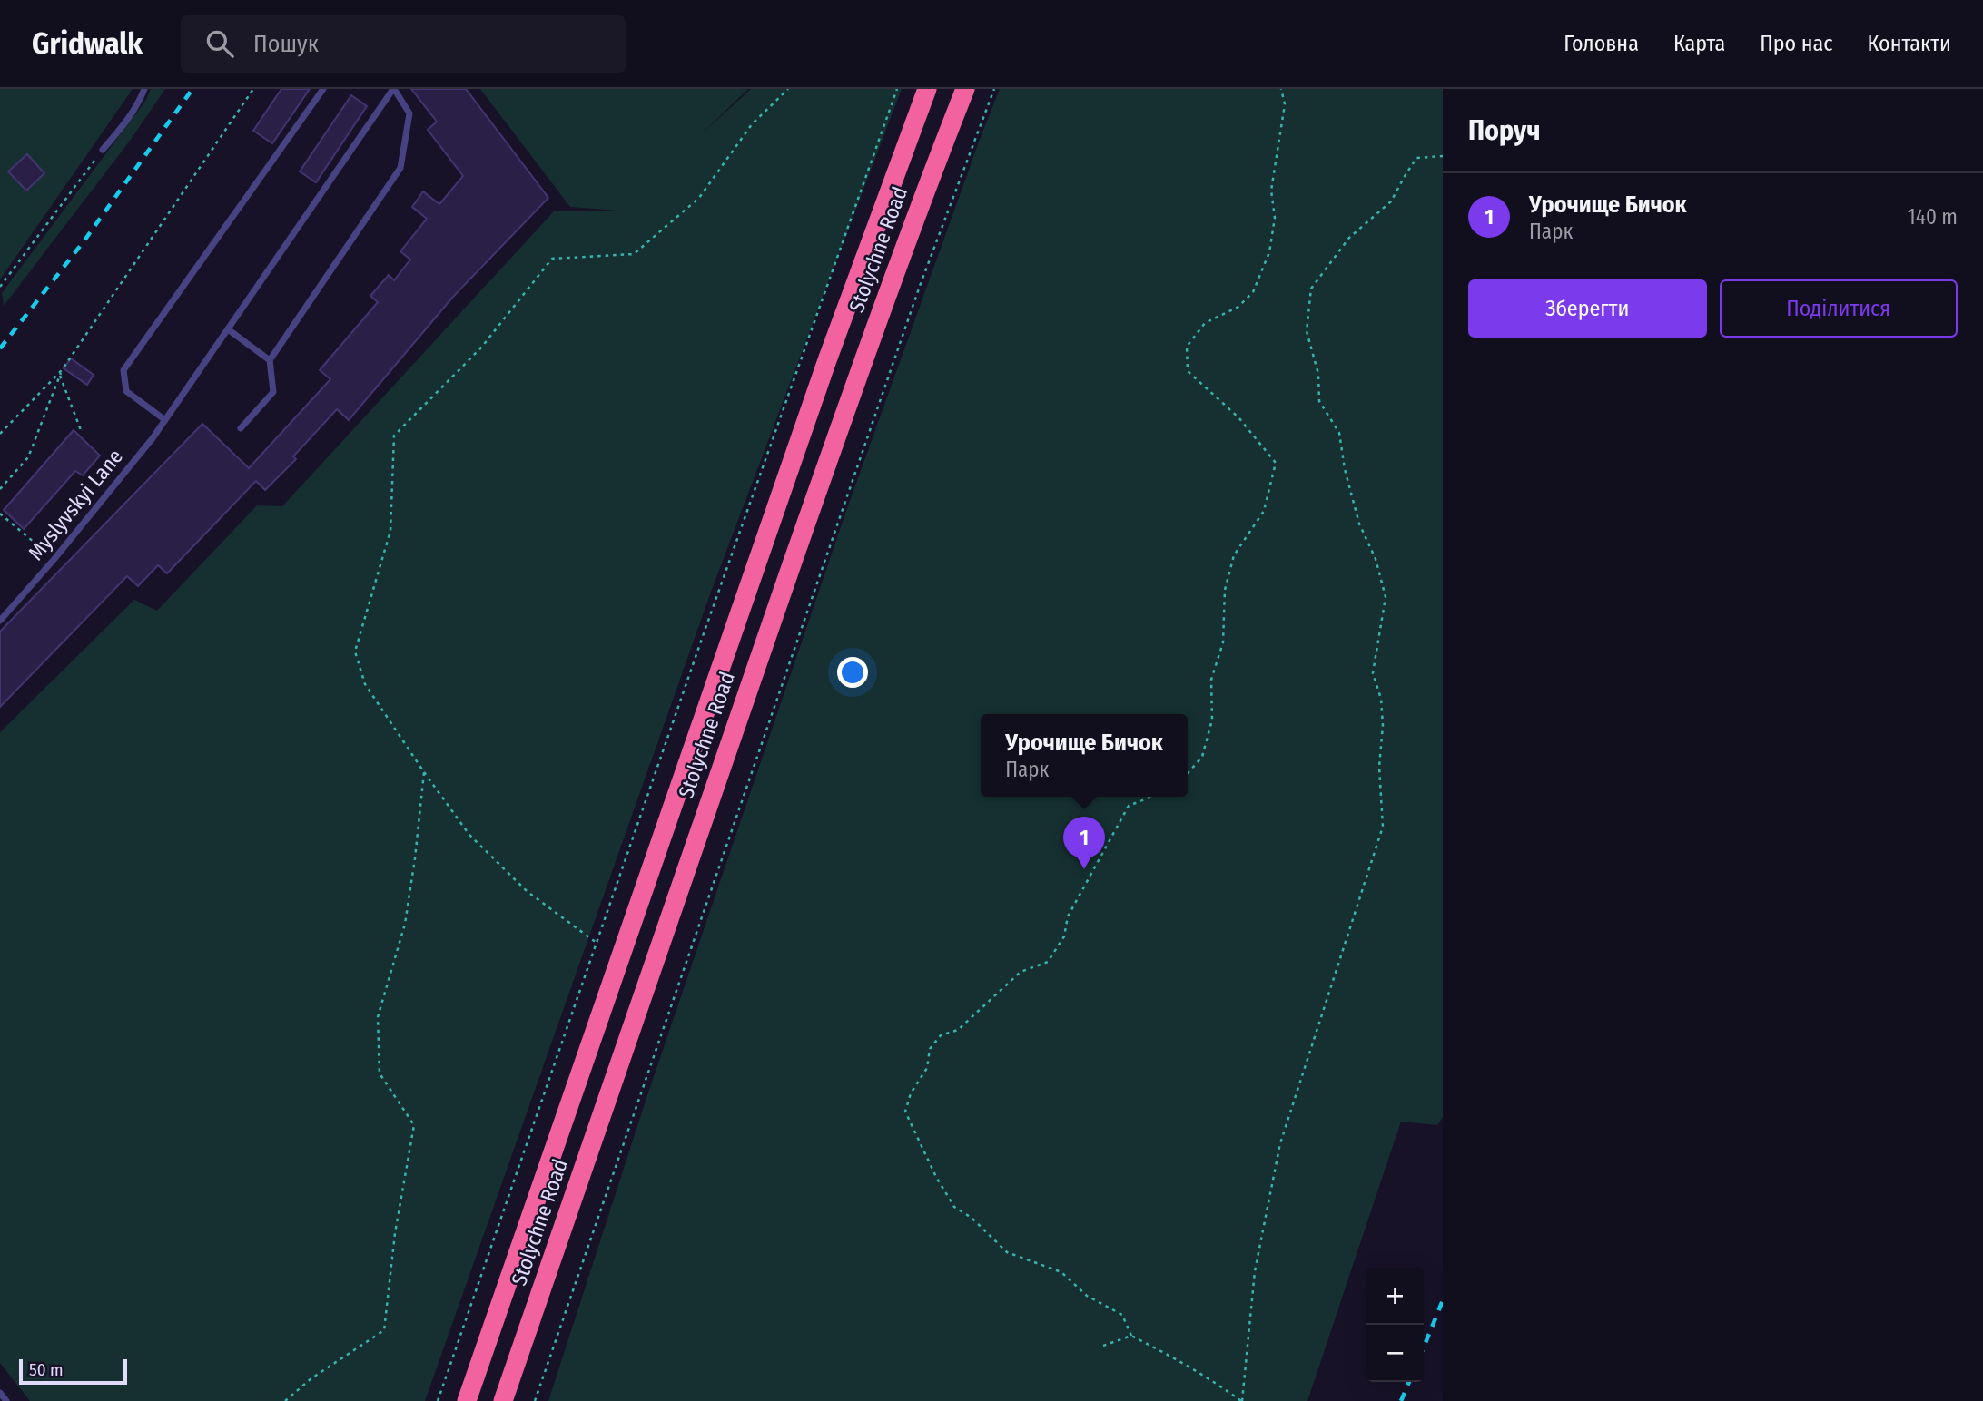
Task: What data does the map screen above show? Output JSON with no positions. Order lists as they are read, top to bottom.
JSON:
{
  "streets": {
    "highway": ["Stolychne Road"],
    "lane": ["Myslyvskyi Lane"]
  },
  "scale_bar": "50 m",
  "page": {
    "header": "Gridwalk",
    "search": "Пошук",
    "nav": [
      "Головна",
      "Карта",
      "Про нас",
      "Контакти"
    ],
    "heading": "Поруч",
    "list": [
      {
        "mark": "1",
        "name": "Урочище Бичок",
        "note": "Парк",
        "value": "140 m"
      }
    ],
    "buttons": ["Зберегти", "Поділитися"],
    "popup": ["Урочище Бичок", "Парк"],
    "pins": "1",
    "map_buttons": ["+", "−"],
    "scale": "50 m"
  }
}
